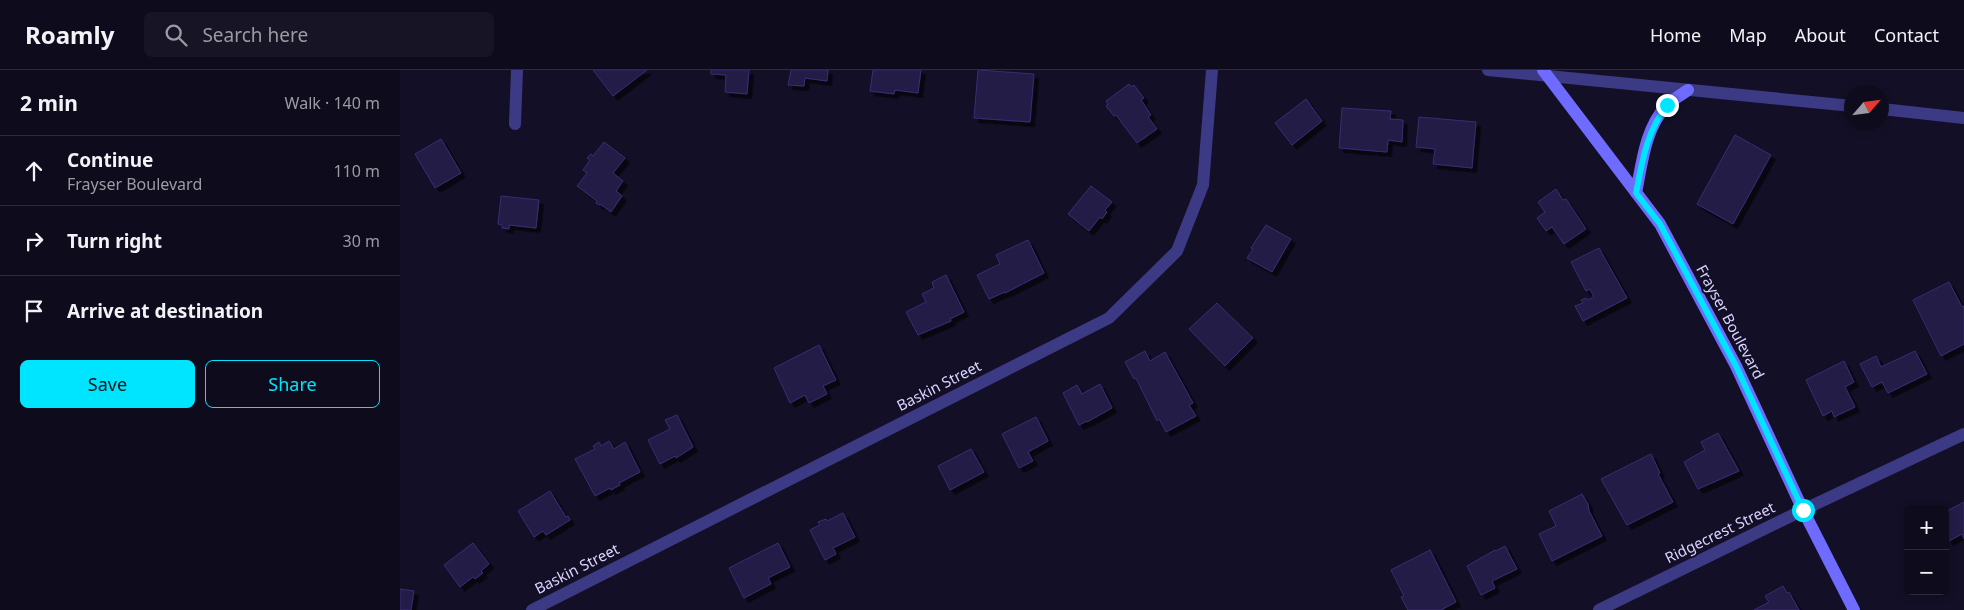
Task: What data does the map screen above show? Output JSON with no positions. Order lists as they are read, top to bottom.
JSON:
{
  "streets": {
    "main road": ["Frayser Boulevard"],
    "street": ["Baskin Street", "Ridgecrest Street"]
  },
  "crossings": [
    ["Frayser Boulevard", "Ridgecrest Street"]
  ],
  "north": "top right",
  "page": {
    "header": "Roamly",
    "search": "Search here",
    "nav": [
      "Home",
      "Map",
      "About",
      "Contact"
    ],
    "heading": ["2 min", "Walk · 140 m"],
    "list": [
      ["Continue", "Frayser Boulevard", "110 m"],
      ["Turn right", "30 m"],
      "Arrive at destination"
    ],
    "buttons": ["Save", "Share"],
    "map_buttons": ["+", "−"]
  }
}
